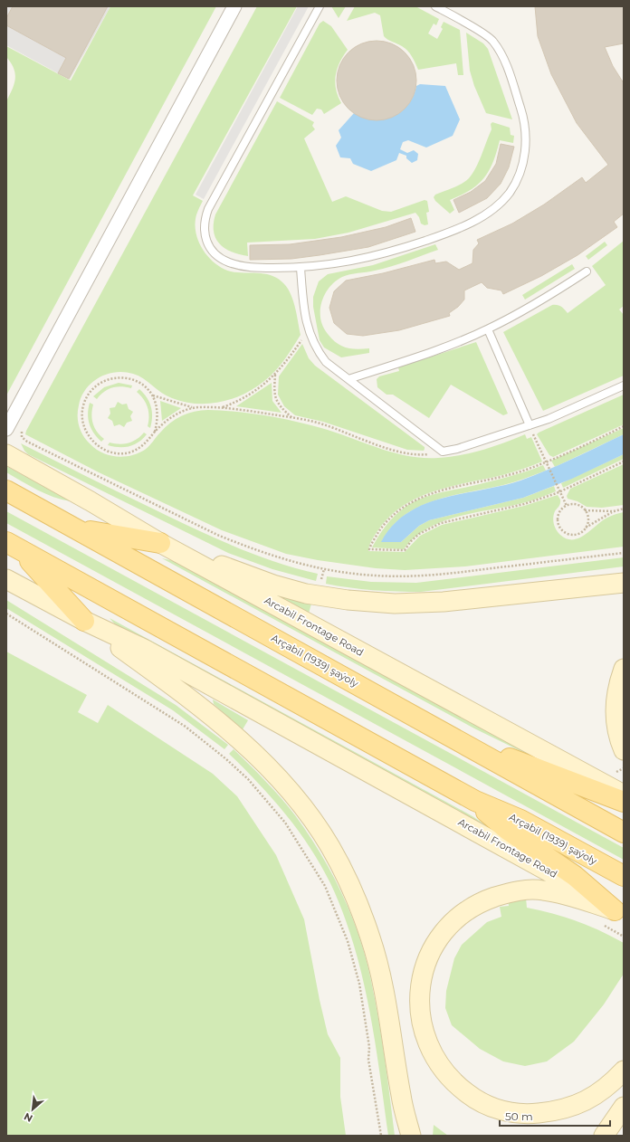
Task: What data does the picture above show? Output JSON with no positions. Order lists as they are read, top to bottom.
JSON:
{
  "streets": {
    "main road": ["Arcabil Frontage Road", "Arçabil (1939) şaýoly"]
  },
  "scale_bar": "50 m",
  "north": "bottom left"
}
